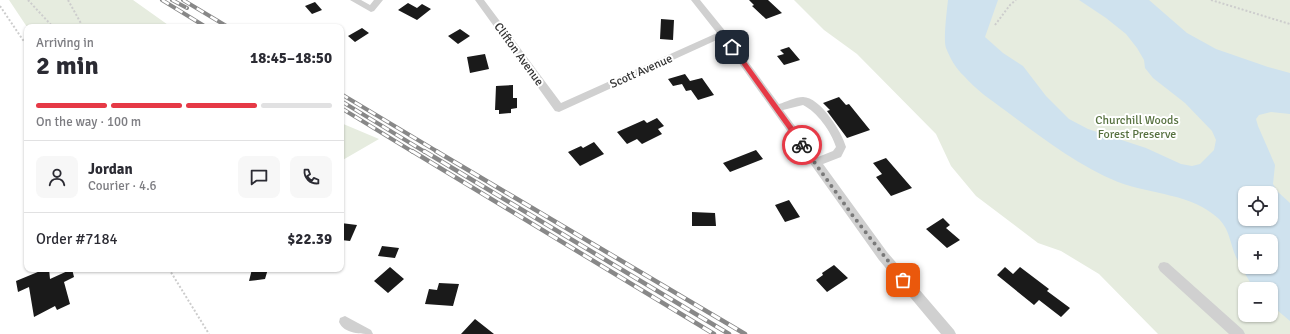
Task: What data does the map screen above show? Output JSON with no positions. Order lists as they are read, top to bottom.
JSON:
{
  "streets": {
    "street": ["Clifton Avenue", "Scott Avenue"]
  },
  "crossings": [
    ["Clifton Avenue", "Scott Avenue"]
  ],
  "parks": ["Churchill Woods Forest Preserve"],
  "page": {
    "heading": ["2 min", "Arriving in", "18:45–18:50"],
    "panel": [
      "Jordan",
      "Courier · 4.6",
      "Order #7184",
      "$22.39"
    ],
    "bar": "On the way · 100 m",
    "map_buttons": ["+", "−"]
  }
}
